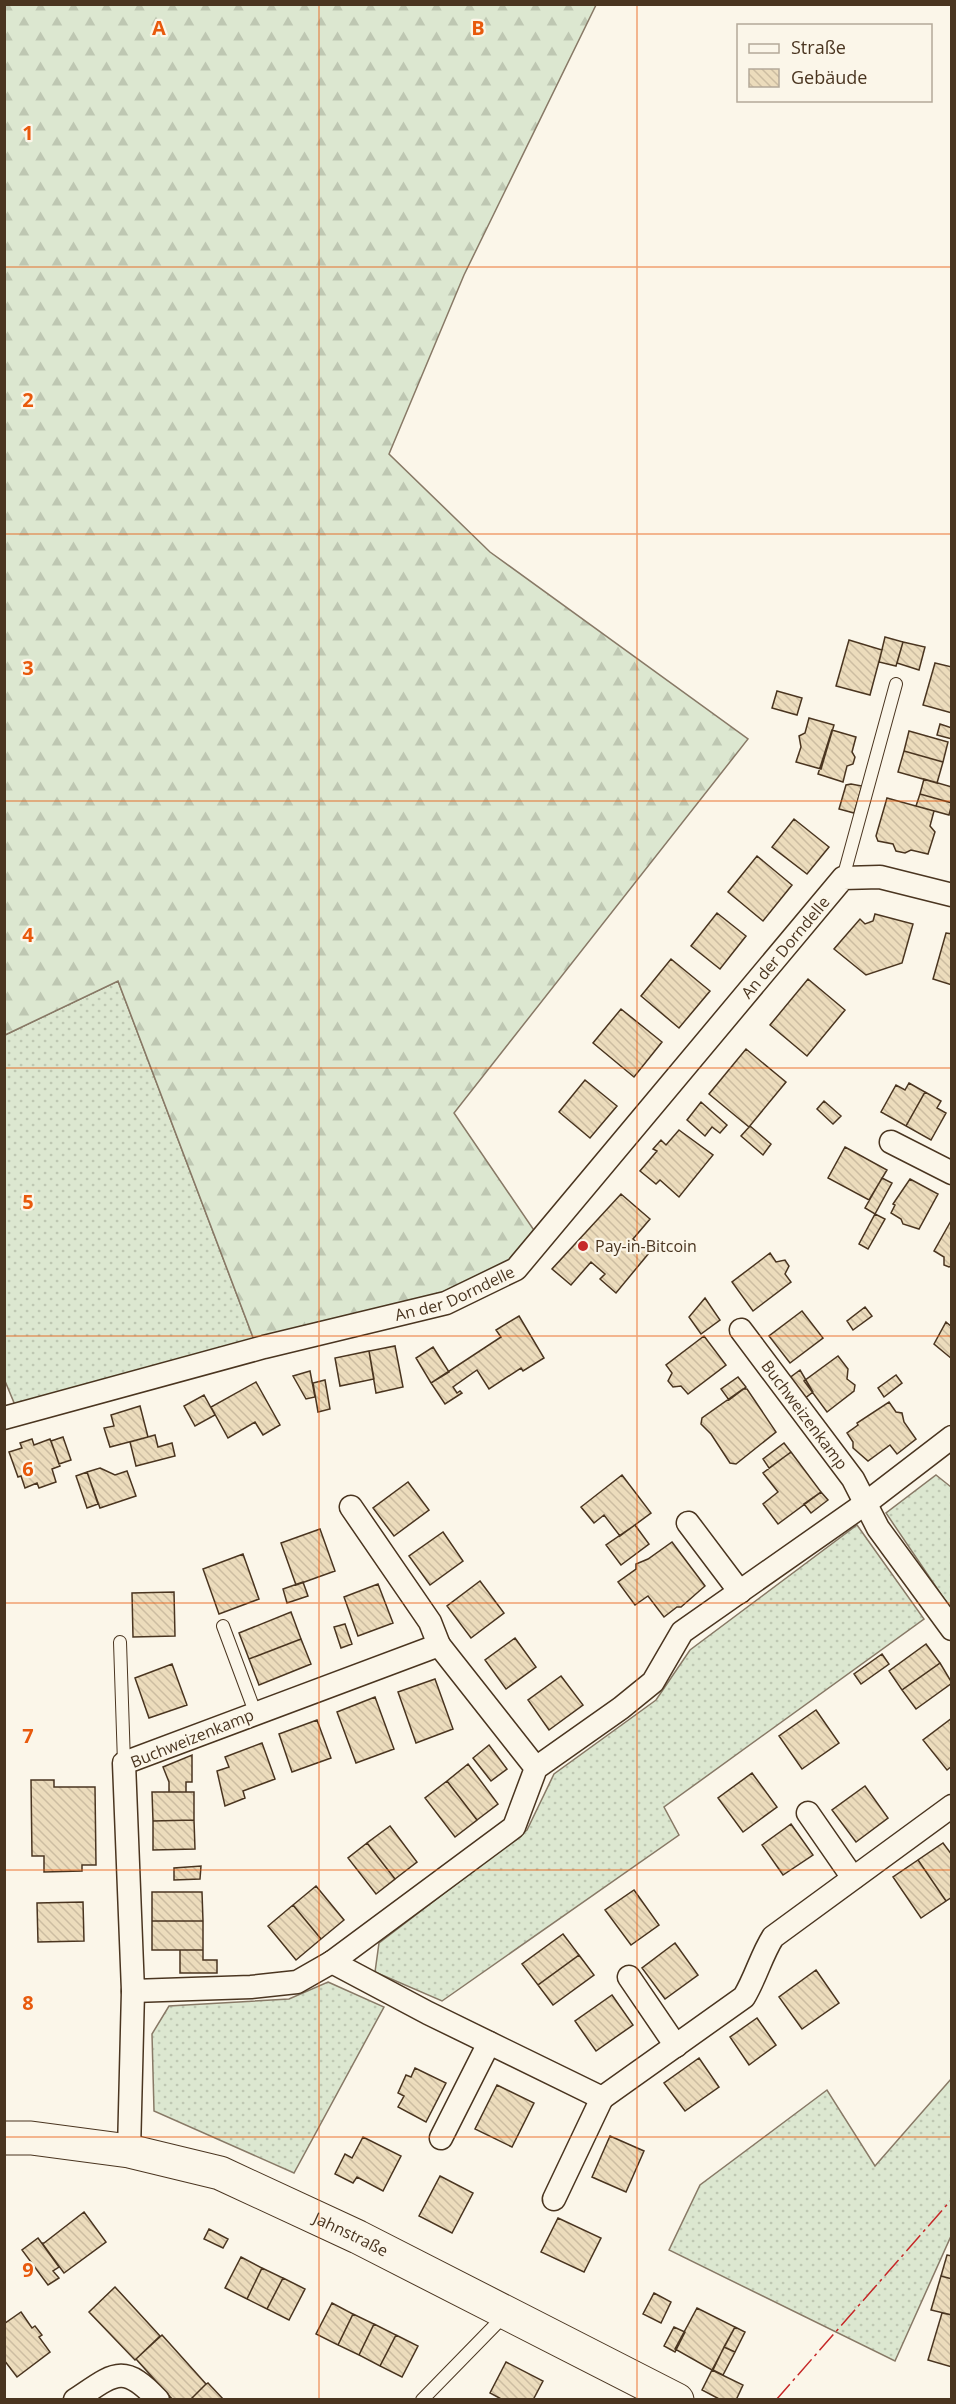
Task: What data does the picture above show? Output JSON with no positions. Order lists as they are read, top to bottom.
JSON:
{
  "streets": {
    "main road": ["Jahnstraße"],
    "street": ["An der Dorndelle", "Buchweizenkamp"]
  },
  "crossings": [
    ["Buchweizenkamp", "Jahnstraße"]
  ],
  "places": ["Pay-in-Bitcoin"],
  "legend": ["Straße", "Gebäude"],
  "grid": {
    "columns": ["A", "B"],
    "rows": [
      "1",
      "2",
      "3",
      "4",
      "5",
      "6",
      "7",
      "8",
      "9"
    ]
  }
}
